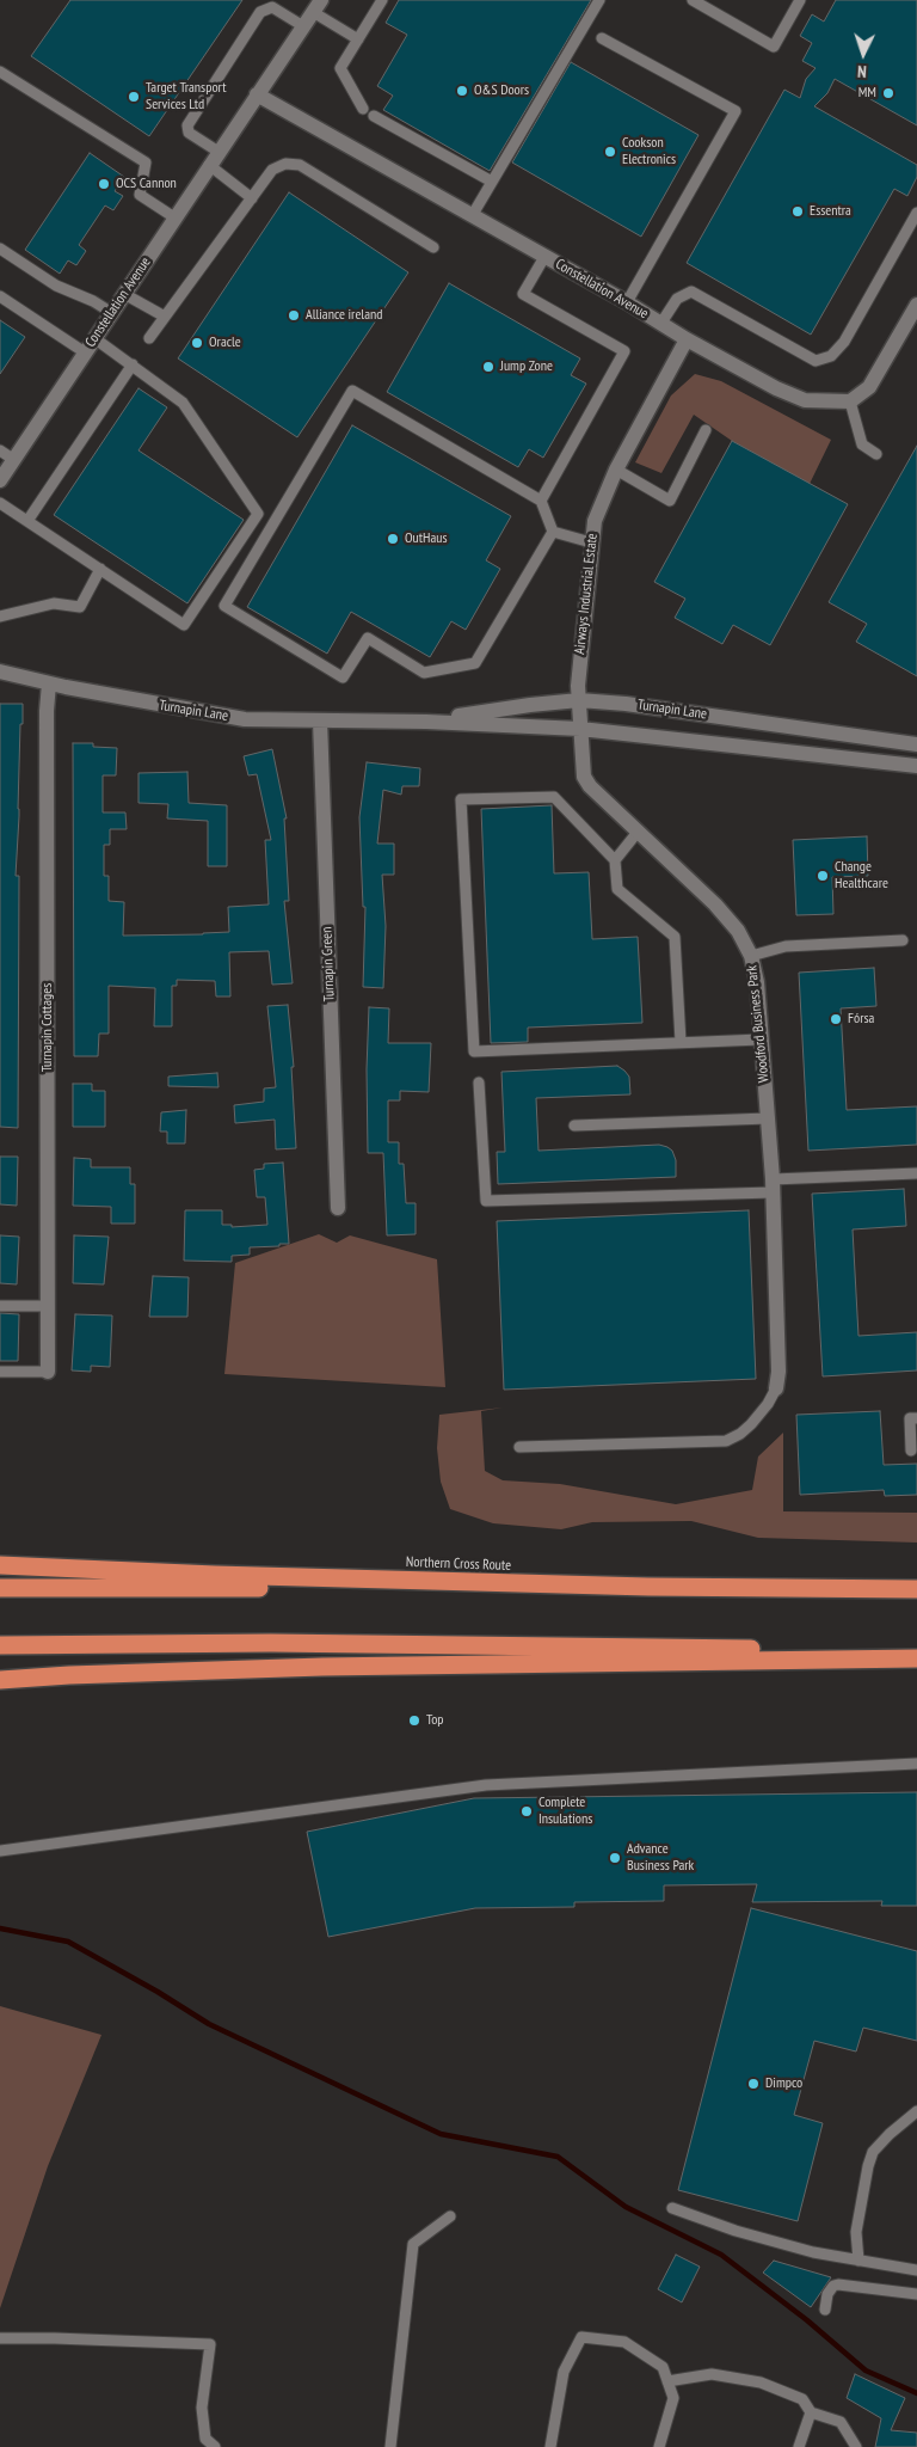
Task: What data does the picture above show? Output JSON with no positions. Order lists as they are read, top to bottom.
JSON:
{
  "streets": {
    "highway": ["Northern Cross Route"],
    "street": [
      "Constellation Avenue",
      "Airways Industrial Estate",
      "Turnapin Lane",
      "Turnapin Green",
      "Woodford Business Park",
      "Turnapin Cottages"
    ]
  },
  "crossings": [
    ["Constellation Avenue", "Airways Industrial Estate"],
    ["Airways Industrial Estate", "Turnapin Lane"],
    ["Airways Industrial Estate", "Woodford Business Park"],
    ["Turnapin Lane", "Turnapin Green"],
    ["Turnapin Lane", "Woodford Business Park"],
    ["Turnapin Lane", "Turnapin Cottages"]
  ],
  "places": [
    "O&S Doors",
    "MM",
    "Target Transport Services Ltd",
    "Cookson Electronics",
    "OCS Cannon",
    "Essentra",
    "Alliance ireland",
    "Oracle",
    "Jump Zone",
    "OutHaus",
    "Change Healthcare",
    "Fórsa",
    "Top",
    "Complete Insulations",
    "Advance Business Park",
    "Dimpco"
  ],
  "north": "bottom"
}
